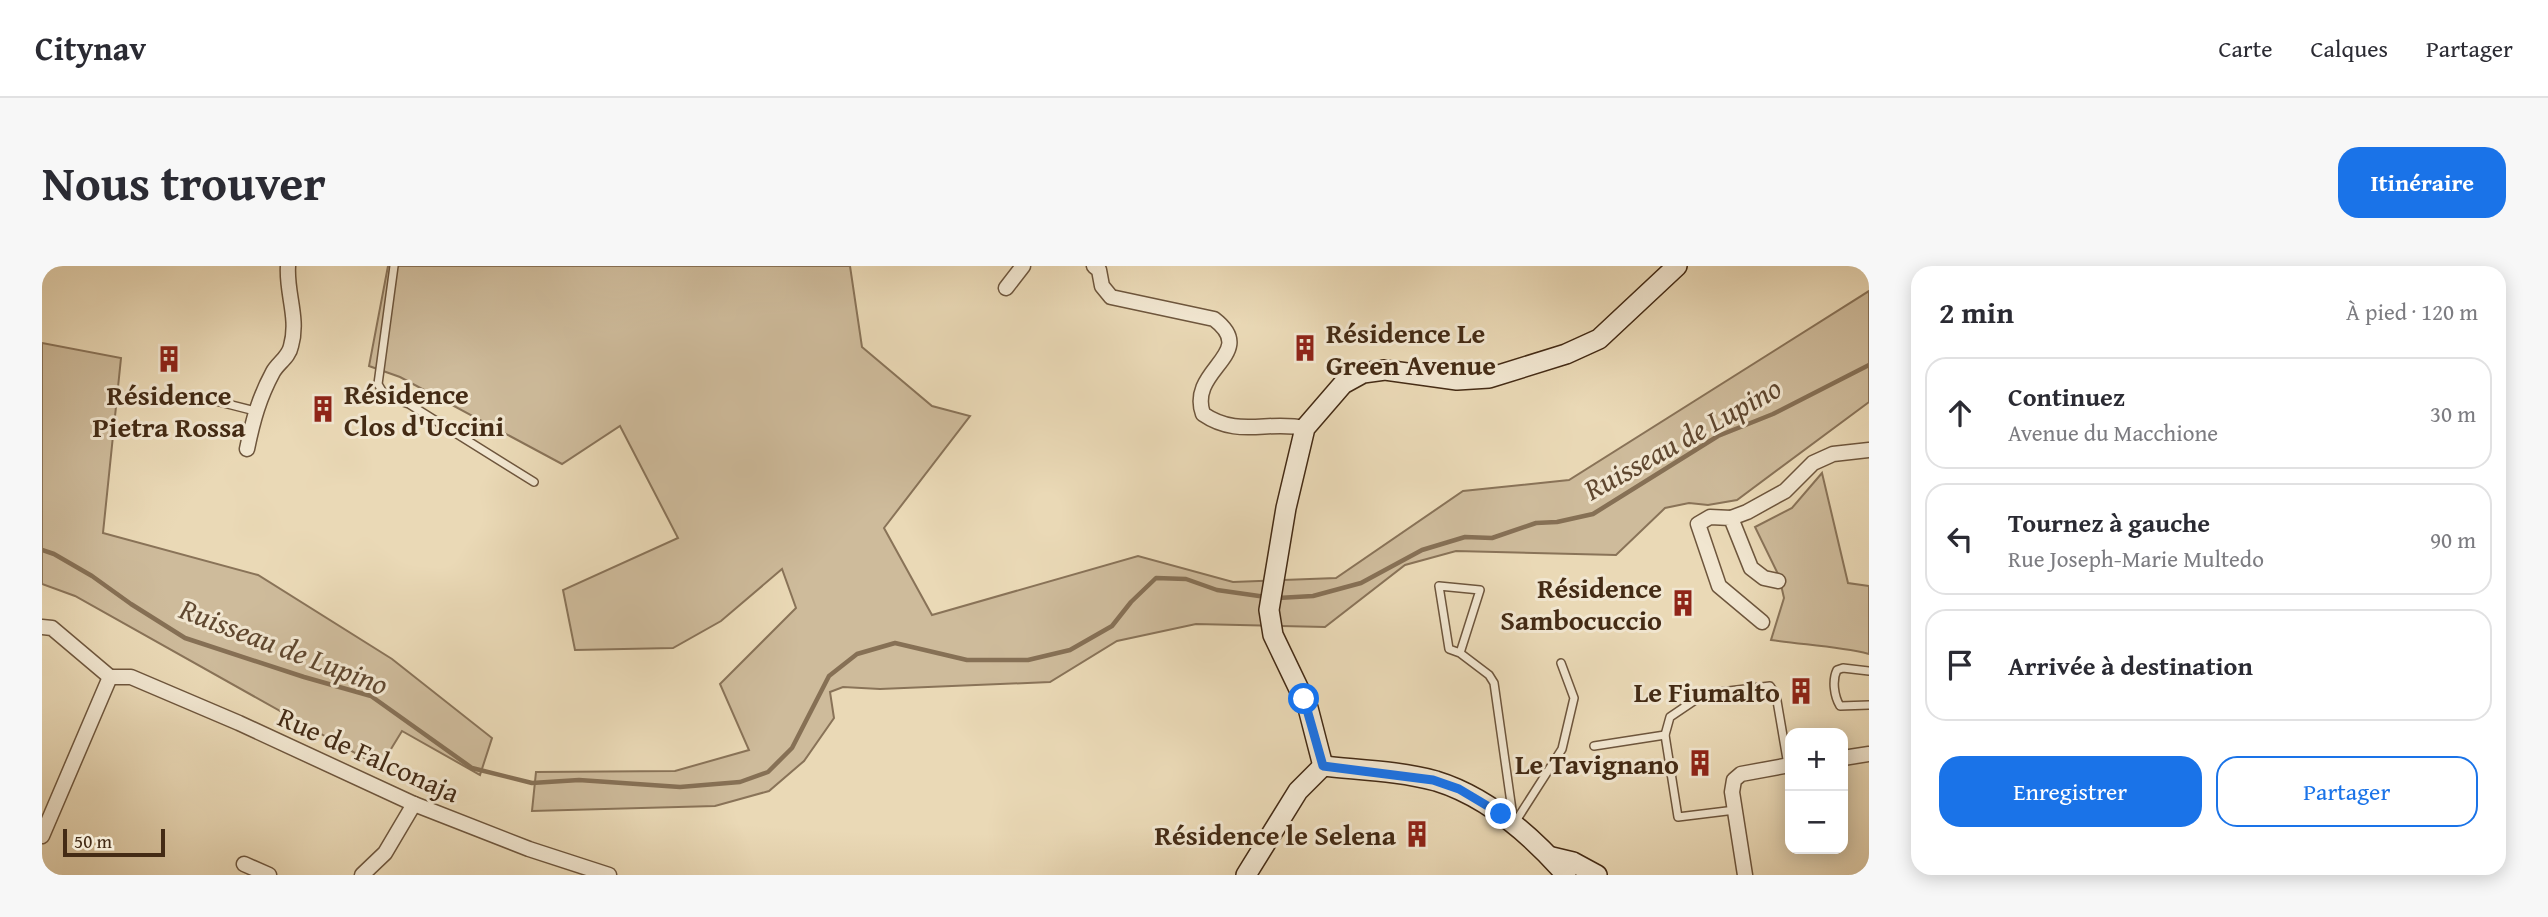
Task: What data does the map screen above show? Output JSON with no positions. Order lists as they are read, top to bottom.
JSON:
{
  "streets": {
    "street": ["Rue de Falconaja"]
  },
  "water": ["Ruisseau de Lupino"],
  "places": {
    "building": [
      "Résidence Le Green Avenue",
      "Résidence Pietra Rossa",
      "Résidence Clos d'Uccini",
      "Résidence Sambocuccio",
      "Le Fiumalto",
      "Le Tavignano",
      "Résidence le Selena"
    ]
  },
  "scale_bar": "50 m",
  "page": {
    "header": "Citynav",
    "nav": ["Carte", "Calques", "Partager"],
    "title": "Nous trouver",
    "buttons": [
      "Itinéraire",
      ["Enregistrer", "Partager"]
    ],
    "heading": ["2 min", "À pied · 120 m"],
    "list": [
      ["Continuez", "Avenue du Macchione", "30 m"],
      ["Tournez à gauche", "Rue Joseph-Marie Multedo", "90 m"],
      "Arrivée à destination"
    ],
    "map_buttons": ["+", "−"],
    "scale": "50 m"
  }
}
